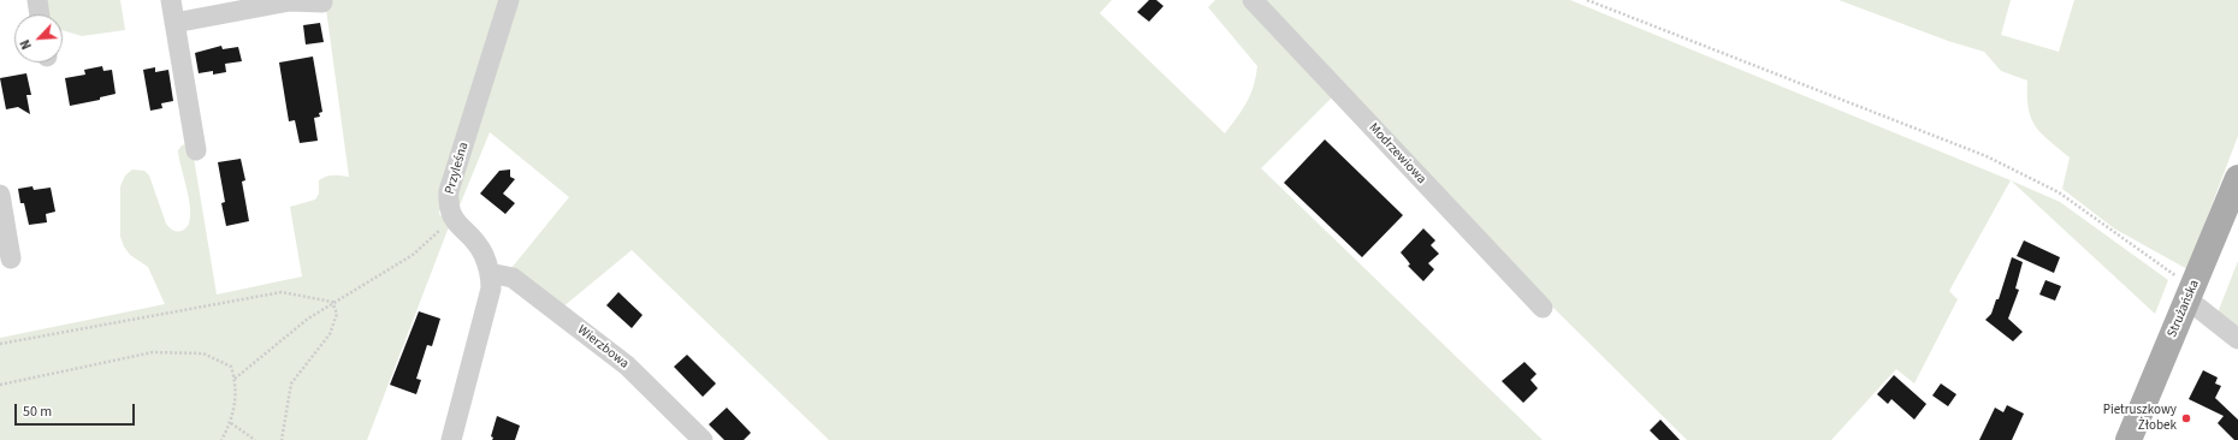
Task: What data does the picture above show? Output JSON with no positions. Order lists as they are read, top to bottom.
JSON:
{
  "streets": {
    "main road": ["Strużańska"],
    "street": ["Modrzewiowa", "Przyleśna", "Wierzbowa"]
  },
  "places": ["Pietruszkowy Żłobek"],
  "scale_bar": "50 m",
  "north": "bottom left"
}
